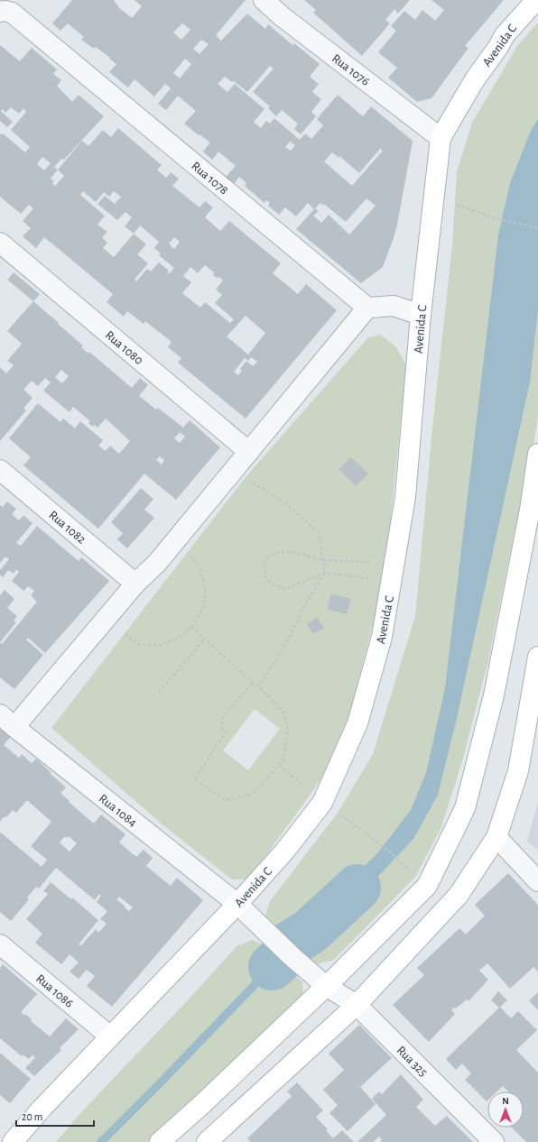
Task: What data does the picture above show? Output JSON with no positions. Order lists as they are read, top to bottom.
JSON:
{
  "streets": {
    "street": [
      "Avenida C",
      "Rua 1076",
      "Rua 1078",
      "Rua 1080",
      "Rua 1082",
      "Rua 1084",
      "Rua 1086",
      "Rua 325"
    ]
  },
  "crossings": [
    ["Avenida C", "Rua 1076"],
    ["Avenida C", "Rua 1084"],
    ["Avenida C", "Rua 1086"],
    ["Rua 1084", "Rua 325"]
  ],
  "scale_bar": "20 m",
  "north": "top"
}
